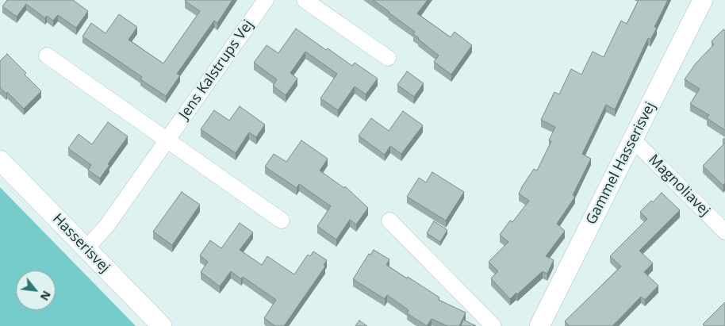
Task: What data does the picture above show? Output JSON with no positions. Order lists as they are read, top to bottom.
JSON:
{
  "streets": {
    "street": [
      "Jens Kalstrups Vej",
      "Gammel Hasserisvej",
      "Magnoliavej",
      "Hasserisvej"
    ]
  },
  "crossings": [
    ["Jens Kalstrups Vej", "Hasserisvej"],
    ["Gammel Hasserisvej", "Magnoliavej"]
  ],
  "north": "bottom right"
}
